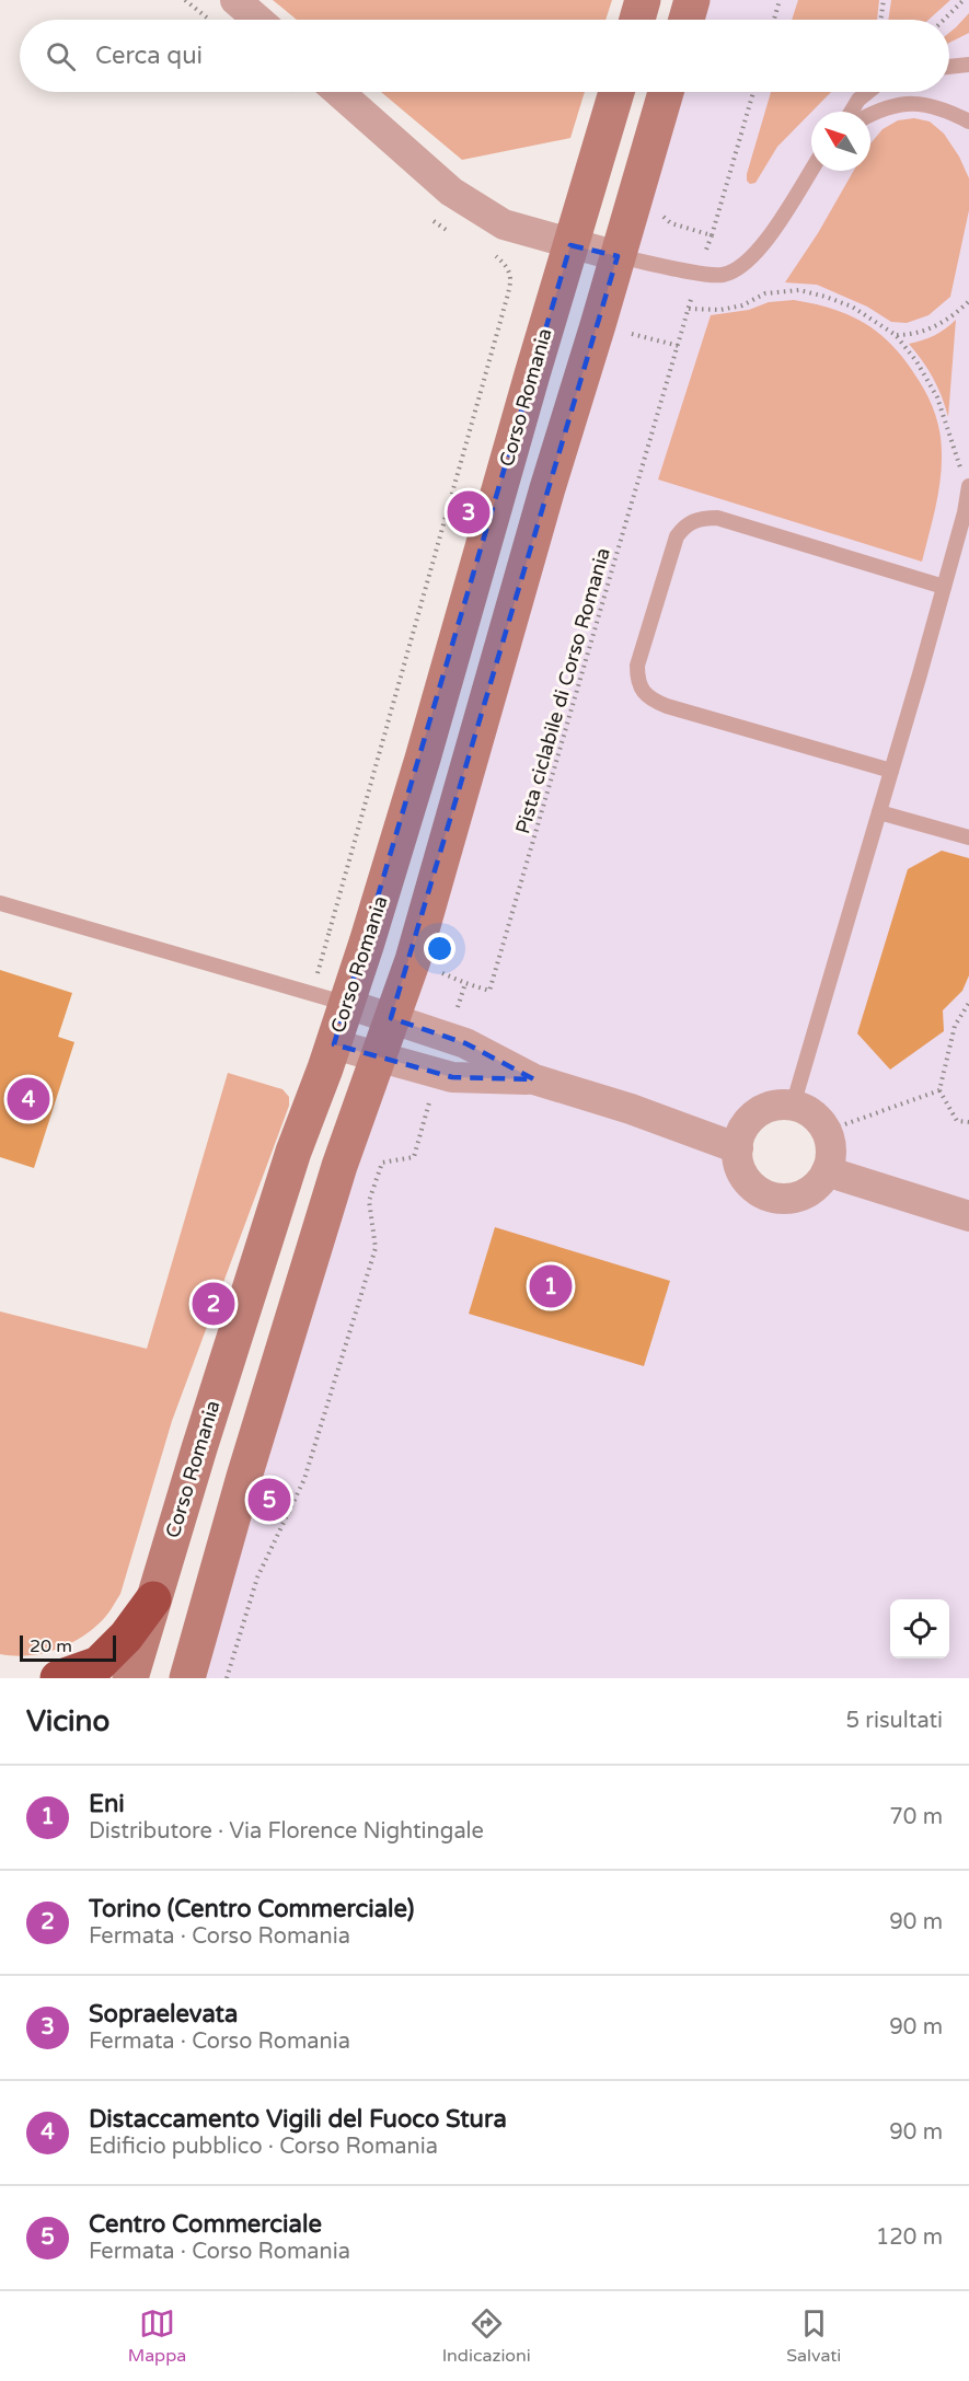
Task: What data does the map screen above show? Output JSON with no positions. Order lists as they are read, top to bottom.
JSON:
{
  "streets": {
    "main road": ["Corso Romania"],
    "path": ["Pista ciclabile di Corso Romania"]
  },
  "scale_bar": "20 m",
  "north": "top left",
  "page": {
    "search": "Cerca qui",
    "pins": [
      "3",
      "4",
      "1",
      "2",
      "5"
    ],
    "scale": "20 m",
    "heading": ["Vicino", "5 risultati"],
    "list": [
      {
        "mark": "1",
        "name": "Eni",
        "note": "Distributore · Via Florence Nightingale",
        "value": "70 m"
      },
      {
        "mark": "2",
        "name": "Torino (Centro Commerciale)",
        "note": "Fermata · Corso Romania",
        "value": "90 m"
      },
      {
        "mark": "3",
        "name": "Sopraelevata",
        "note": "Fermata · Corso Romania",
        "value": "90 m"
      },
      {
        "mark": "4",
        "name": "Distaccamento Vigili del Fuoco Stura",
        "note": "Edificio pubblico · Corso Romania",
        "value": "90 m"
      },
      {
        "mark": "5",
        "name": "Centro Commerciale",
        "note": "Fermata · Corso Romania",
        "value": "120 m"
      }
    ],
    "nav": ["Mappa", "Indicazioni", "Salvati"]
  }
}
